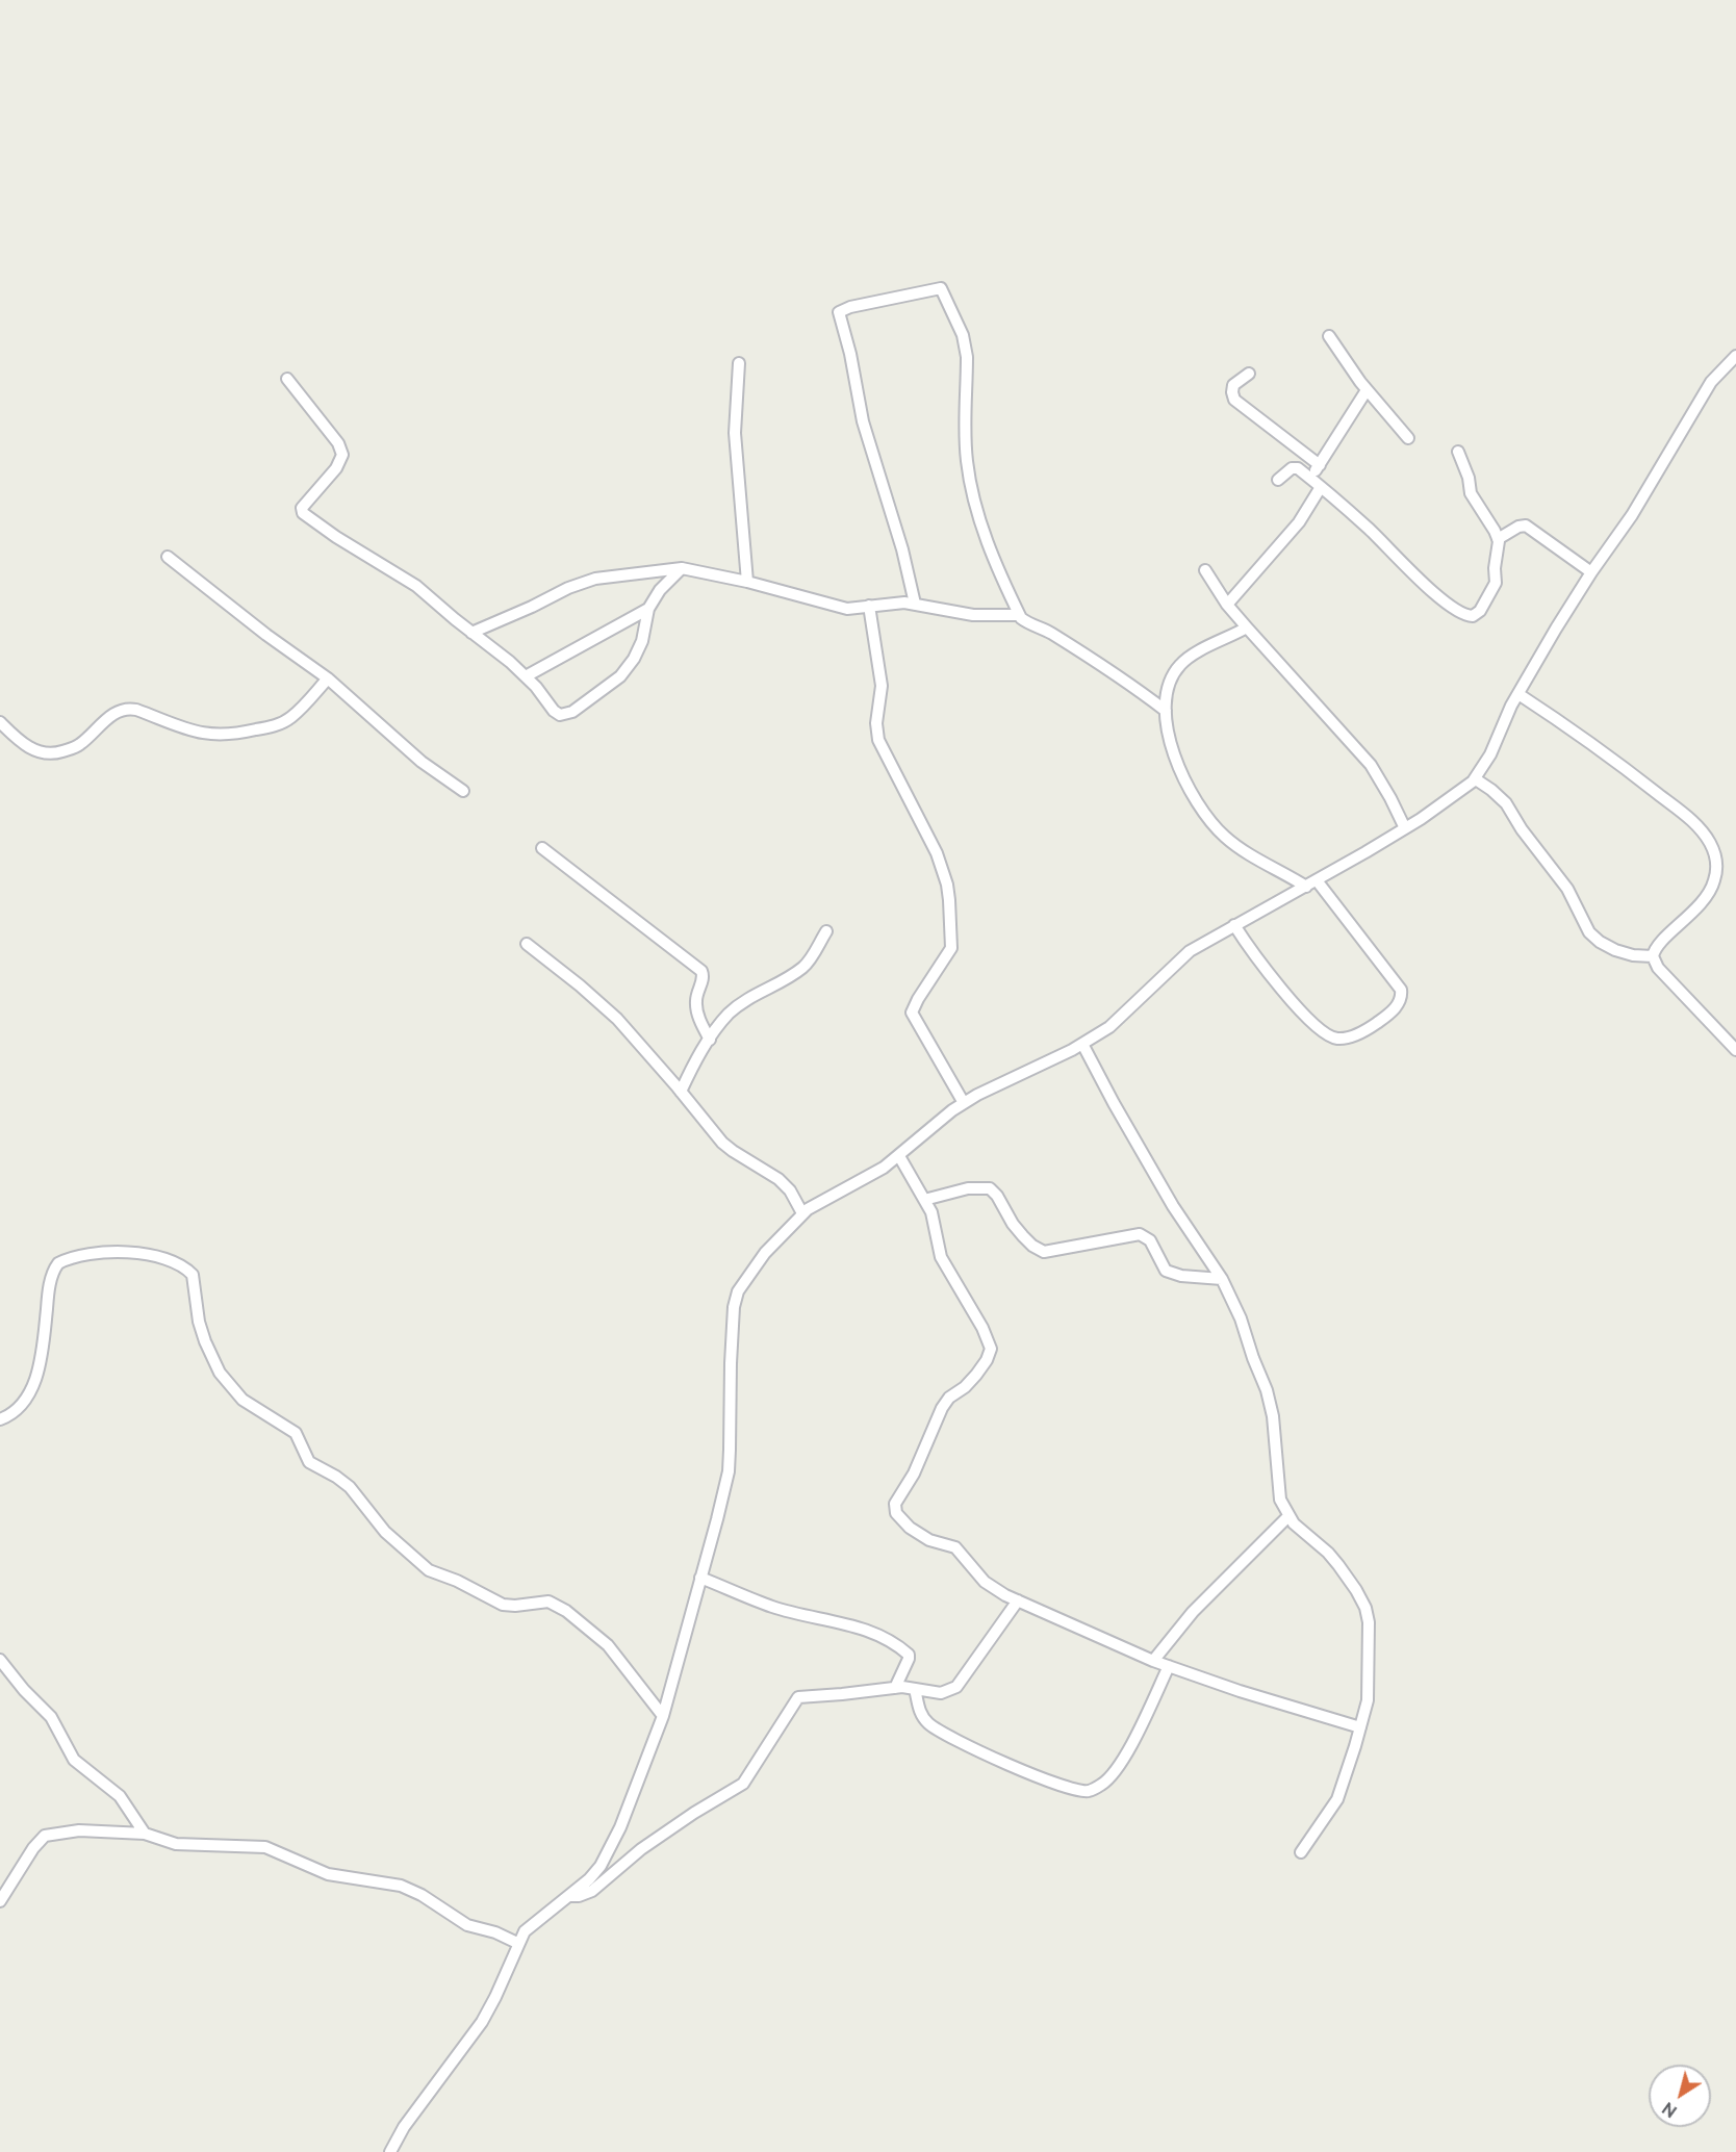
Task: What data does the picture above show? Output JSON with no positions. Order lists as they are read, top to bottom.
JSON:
{
  "north": "bottom left"
}
